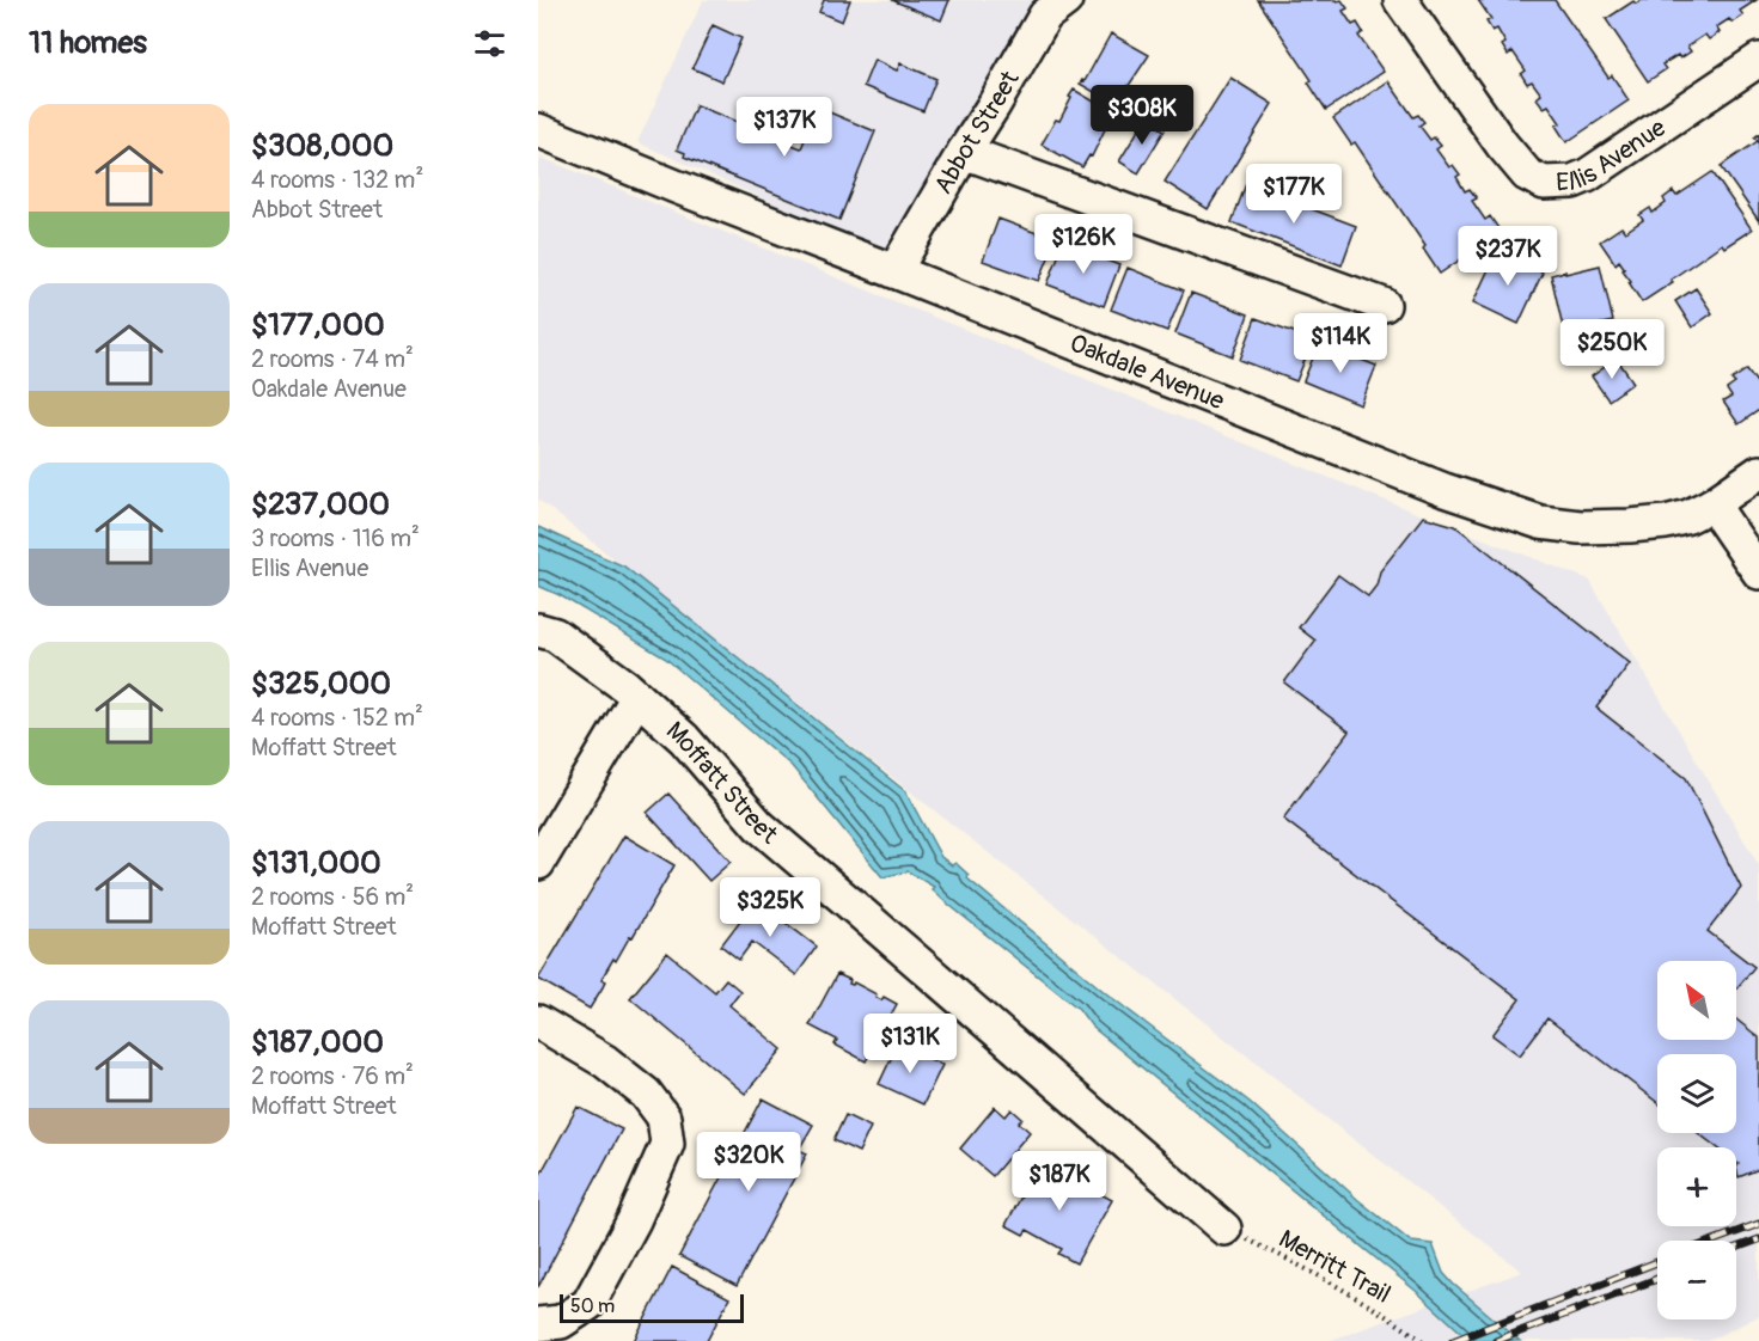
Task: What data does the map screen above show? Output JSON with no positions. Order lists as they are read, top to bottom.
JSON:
{
  "streets": {
    "street": [
      "Abbot Street",
      "Ellis Avenue",
      "Oakdale Avenue",
      "Moffatt Street"
    ],
    "path": ["Merritt Trail"]
  },
  "crossings": [
    ["Abbot Street", "Oakdale Avenue"],
    ["Moffatt Street", "Merritt Trail"]
  ],
  "scale_bar": "50 m",
  "north": "top left",
  "page": {
    "heading": "11 homes",
    "price": [
      "$308K",
      "$137K",
      "$177K",
      "$126K",
      "$237K",
      "$114K",
      "$250K",
      "$325K",
      "$131K",
      "$320K",
      "$187K"
    ],
    "list": [
      {
        "name": "$308,000",
        "note": "4 rooms · 132 m² · Abbot Street"
      },
      {
        "name": "$177,000",
        "note": "2 rooms · 74 m² · Oakdale Avenue"
      },
      {
        "name": "$237,000",
        "note": "3 rooms · 116 m² · Ellis Avenue"
      },
      {
        "name": "$325,000",
        "note": "4 rooms · 152 m² · Moffatt Street"
      },
      {
        "name": "$131,000",
        "note": "2 rooms · 56 m² · Moffatt Street"
      },
      {
        "name": "$187,000",
        "note": "2 rooms · 76 m² · Moffatt Street"
      }
    ],
    "map_buttons": ["+", "−"],
    "scale": "50 m"
  }
}
